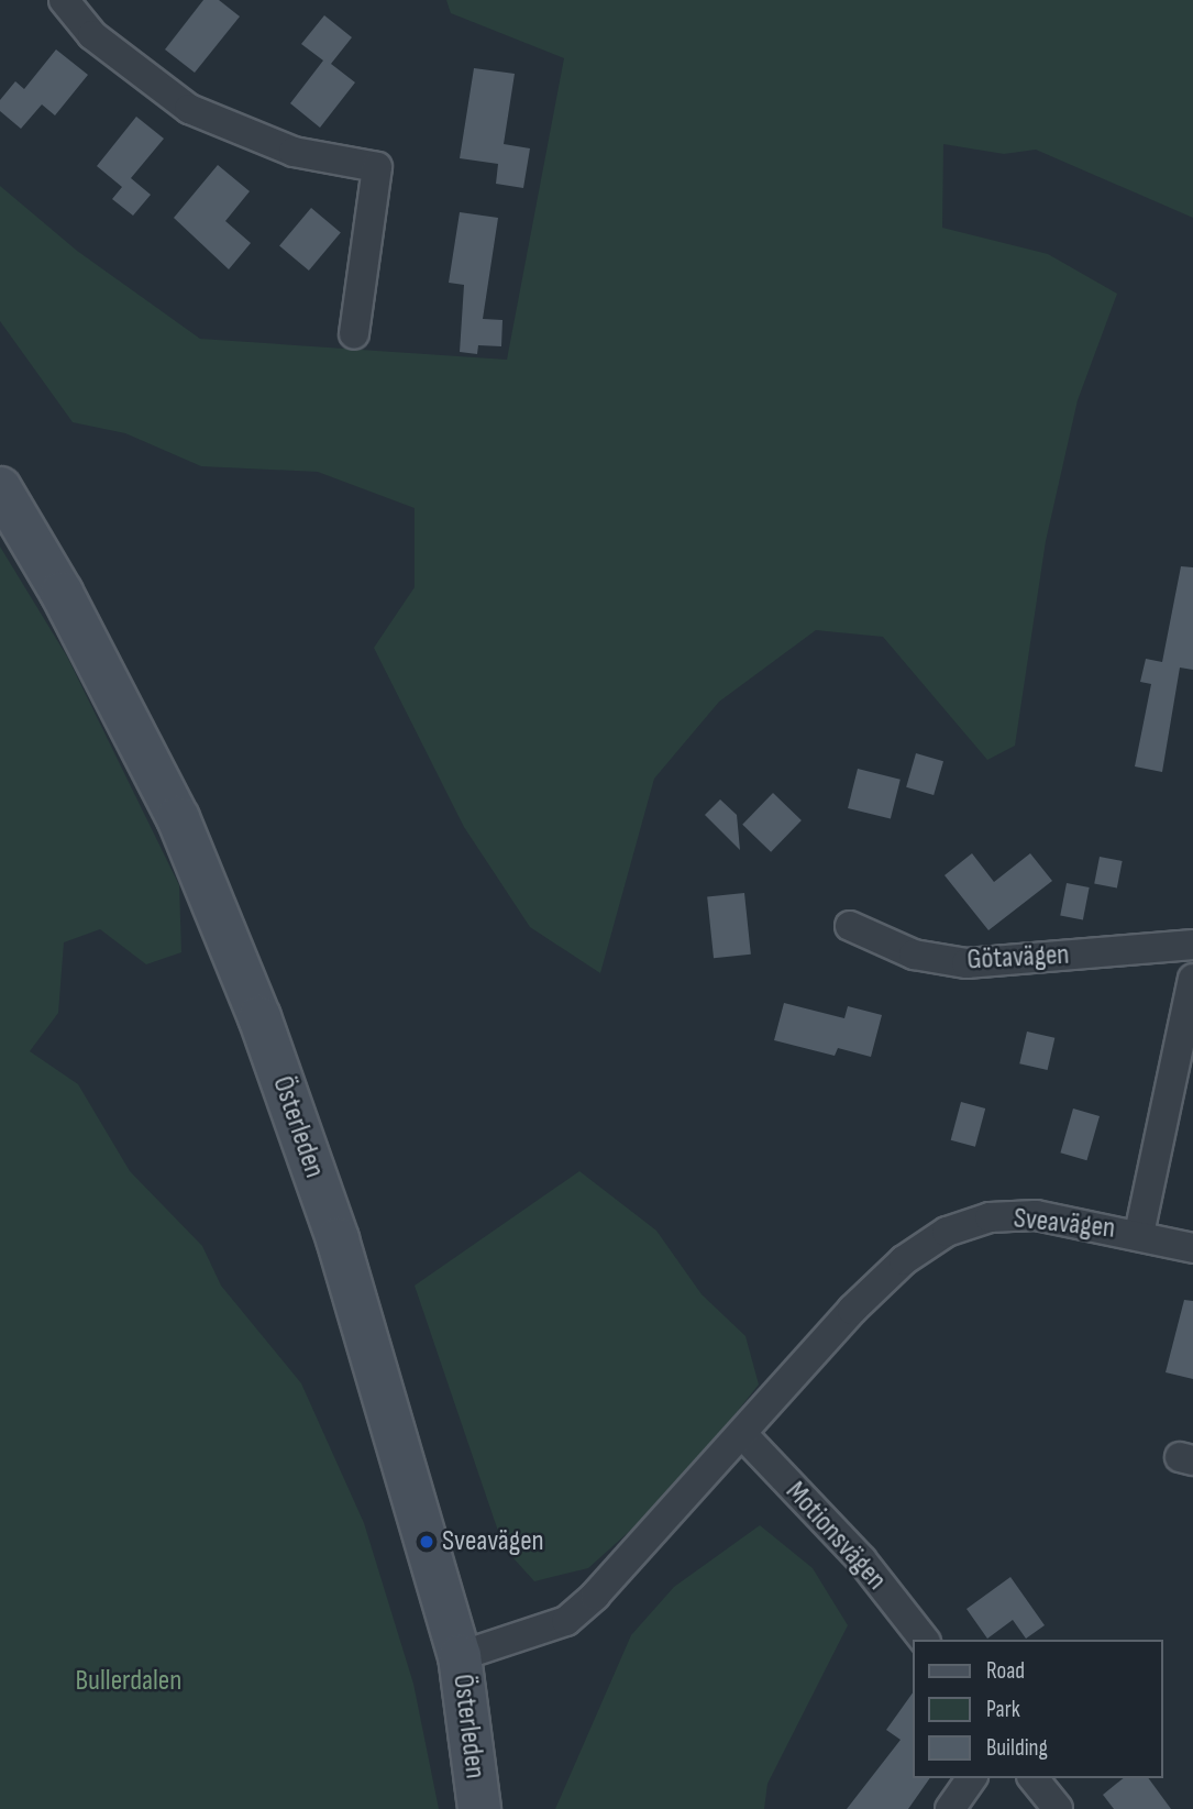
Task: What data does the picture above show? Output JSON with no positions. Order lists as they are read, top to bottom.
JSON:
{
  "streets": {
    "main road": ["Österleden"],
    "street": ["Götavägen", "Sveavägen", "Motionsvägen"]
  },
  "crossings": [
    ["Österleden", "Sveavägen"],
    ["Sveavägen", "Motionsvägen"]
  ],
  "parks": ["Bullerdalen"],
  "places": ["Sveavägen"],
  "legend": ["Road", "Park", "Building"]
}
